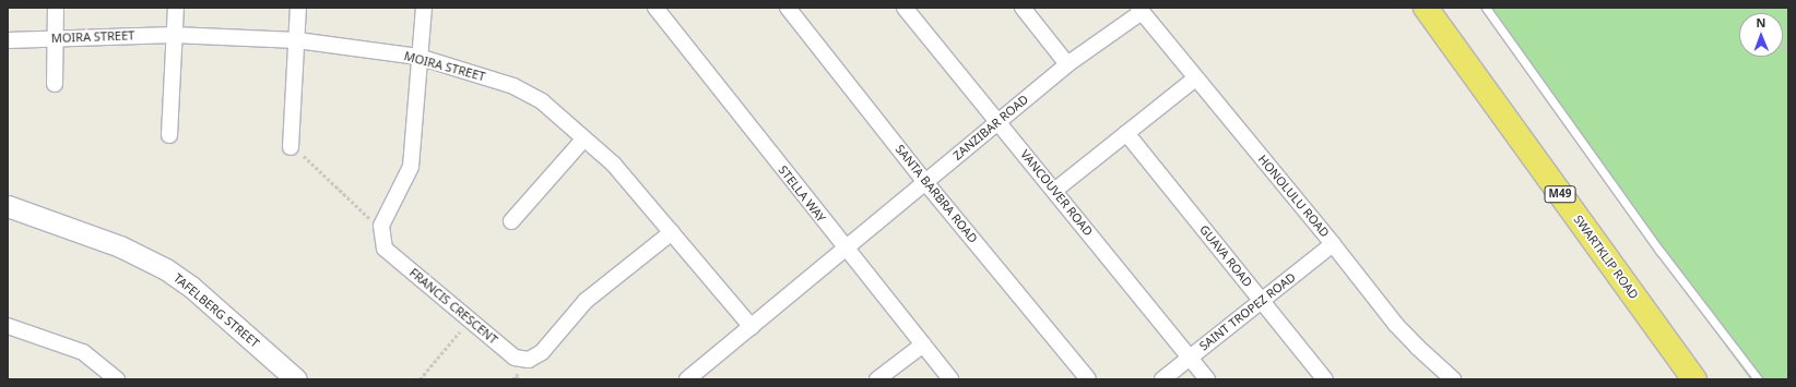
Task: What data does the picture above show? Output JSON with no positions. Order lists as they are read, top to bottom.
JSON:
{
  "streets": {
    "main road": ["M49", "SWARTKLIP ROAD"],
    "street": [
      "MOIRA STREET",
      "ZANZIBAR ROAD",
      "VANCOUVER ROAD",
      "STELLA WAY",
      "SANTA BARBRA ROAD",
      "HONOLULU ROAD",
      "GUAVA ROAD",
      "FRANCIS CRESCENT",
      "TAFELBERG STREET",
      "SAINT TROPEZ ROAD"
    ]
  },
  "crossings": [
    ["MOIRA STREET", "ZANZIBAR ROAD"],
    ["MOIRA STREET", "FRANCIS CRESCENT"],
    ["ZANZIBAR ROAD", "VANCOUVER ROAD"],
    ["ZANZIBAR ROAD", "STELLA WAY"],
    ["ZANZIBAR ROAD", "SANTA BARBRA ROAD"],
    ["ZANZIBAR ROAD", "HONOLULU ROAD"],
    ["VANCOUVER ROAD", "SAINT TROPEZ ROAD"],
    ["HONOLULU ROAD", "SAINT TROPEZ ROAD"],
    ["GUAVA ROAD", "SAINT TROPEZ ROAD"]
  ],
  "north": "top"
}
